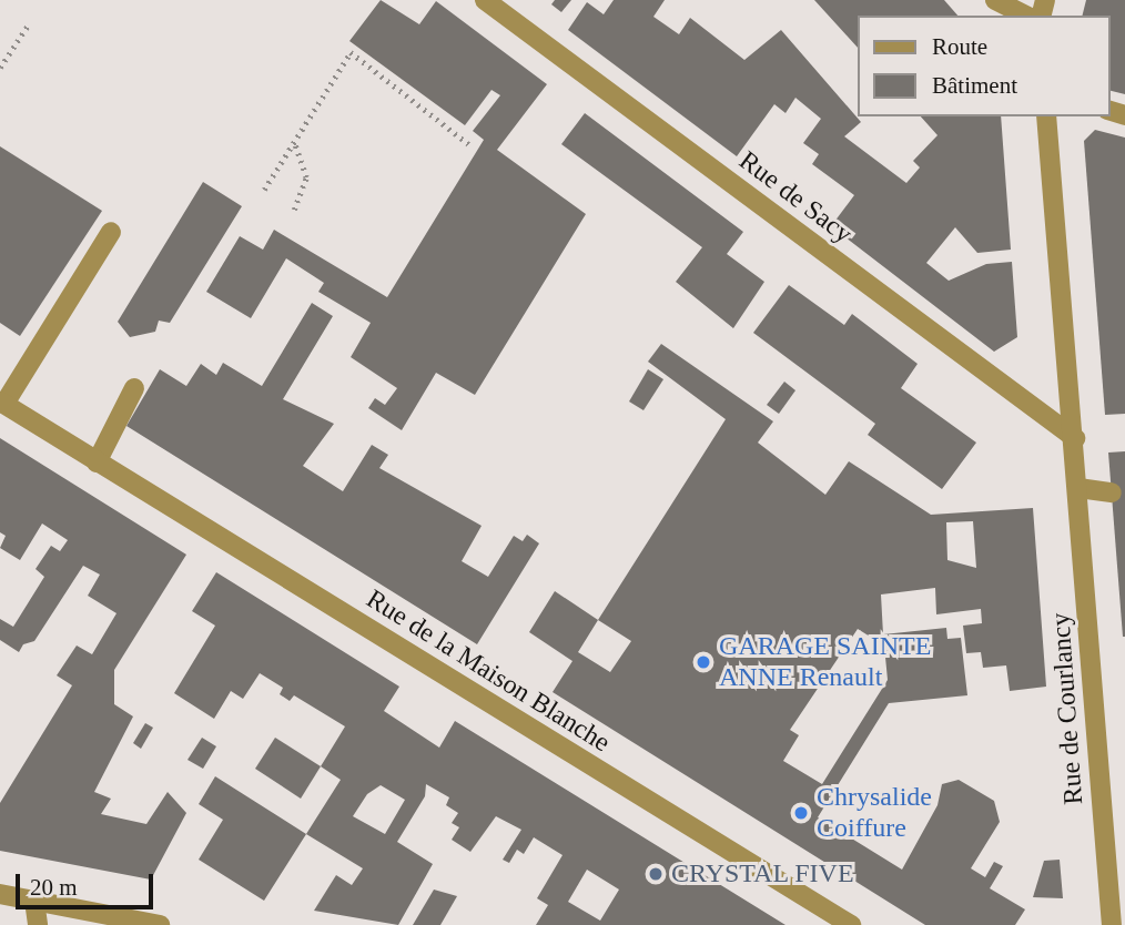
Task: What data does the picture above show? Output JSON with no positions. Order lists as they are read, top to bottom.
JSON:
{
  "streets": {
    "street": ["Rue de Sacy", "Rue de la Maison Blanche", "Rue de Courlancy"]
  },
  "crossings": [
    ["Rue de Sacy", "Rue de Courlancy"]
  ],
  "places": ["GARAGE SAINTE ANNE Renault", "Chrysalide Coiffure", "CRYSTAL FIVE"],
  "legend": ["Route", "Bâtiment"],
  "scale_bar": "20 m"
}
